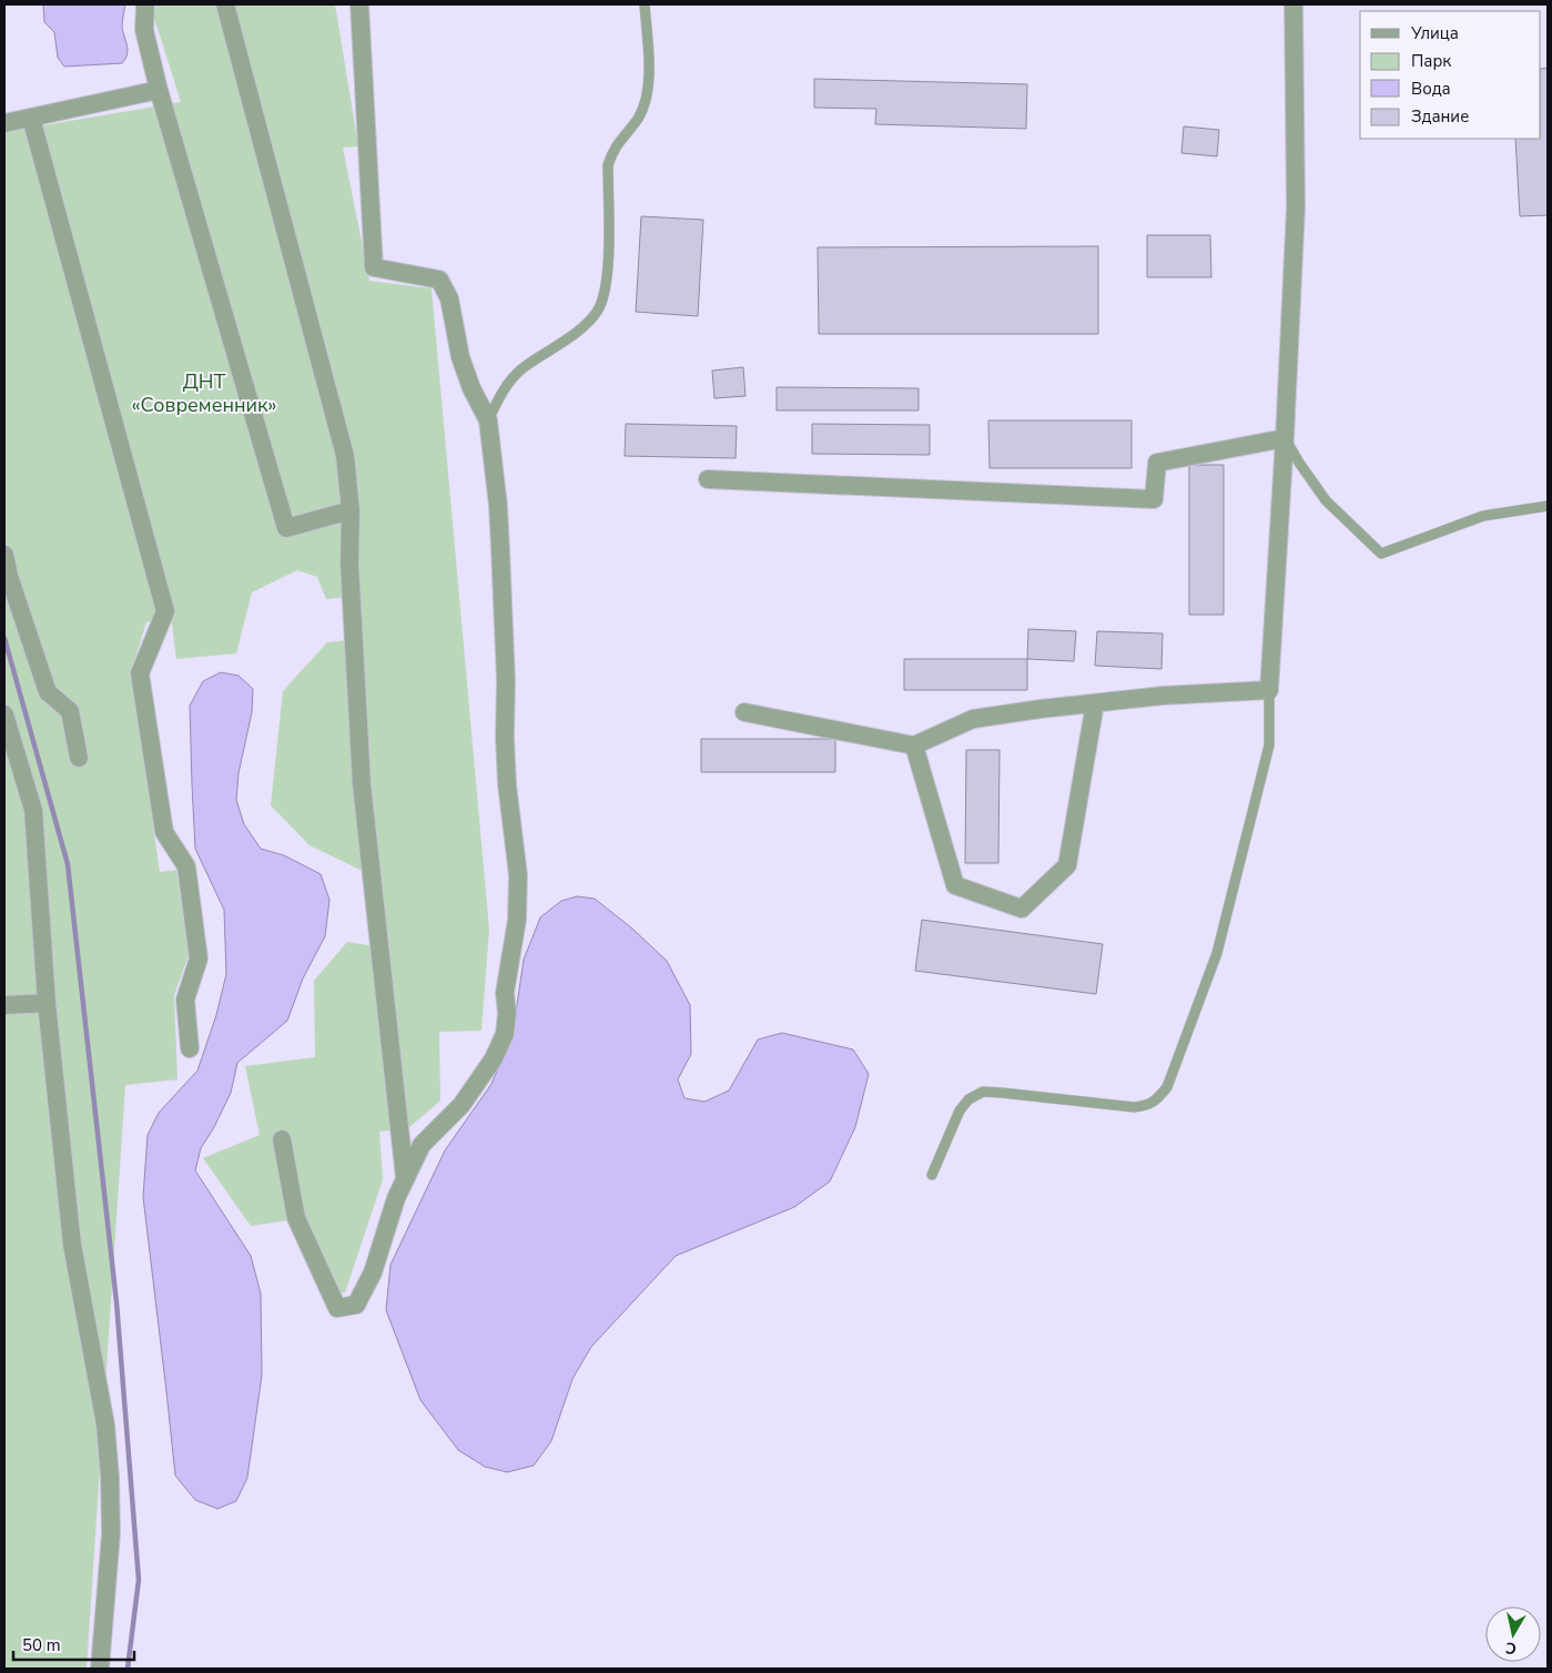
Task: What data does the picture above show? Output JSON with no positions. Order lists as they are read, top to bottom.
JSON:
{
  "parks": ["ДНТ «Современник»"],
  "legend": [
    "Улица",
    "Парк",
    "Вода",
    "Здание"
  ],
  "scale_bar": "50 m",
  "north": "bottom"
}
